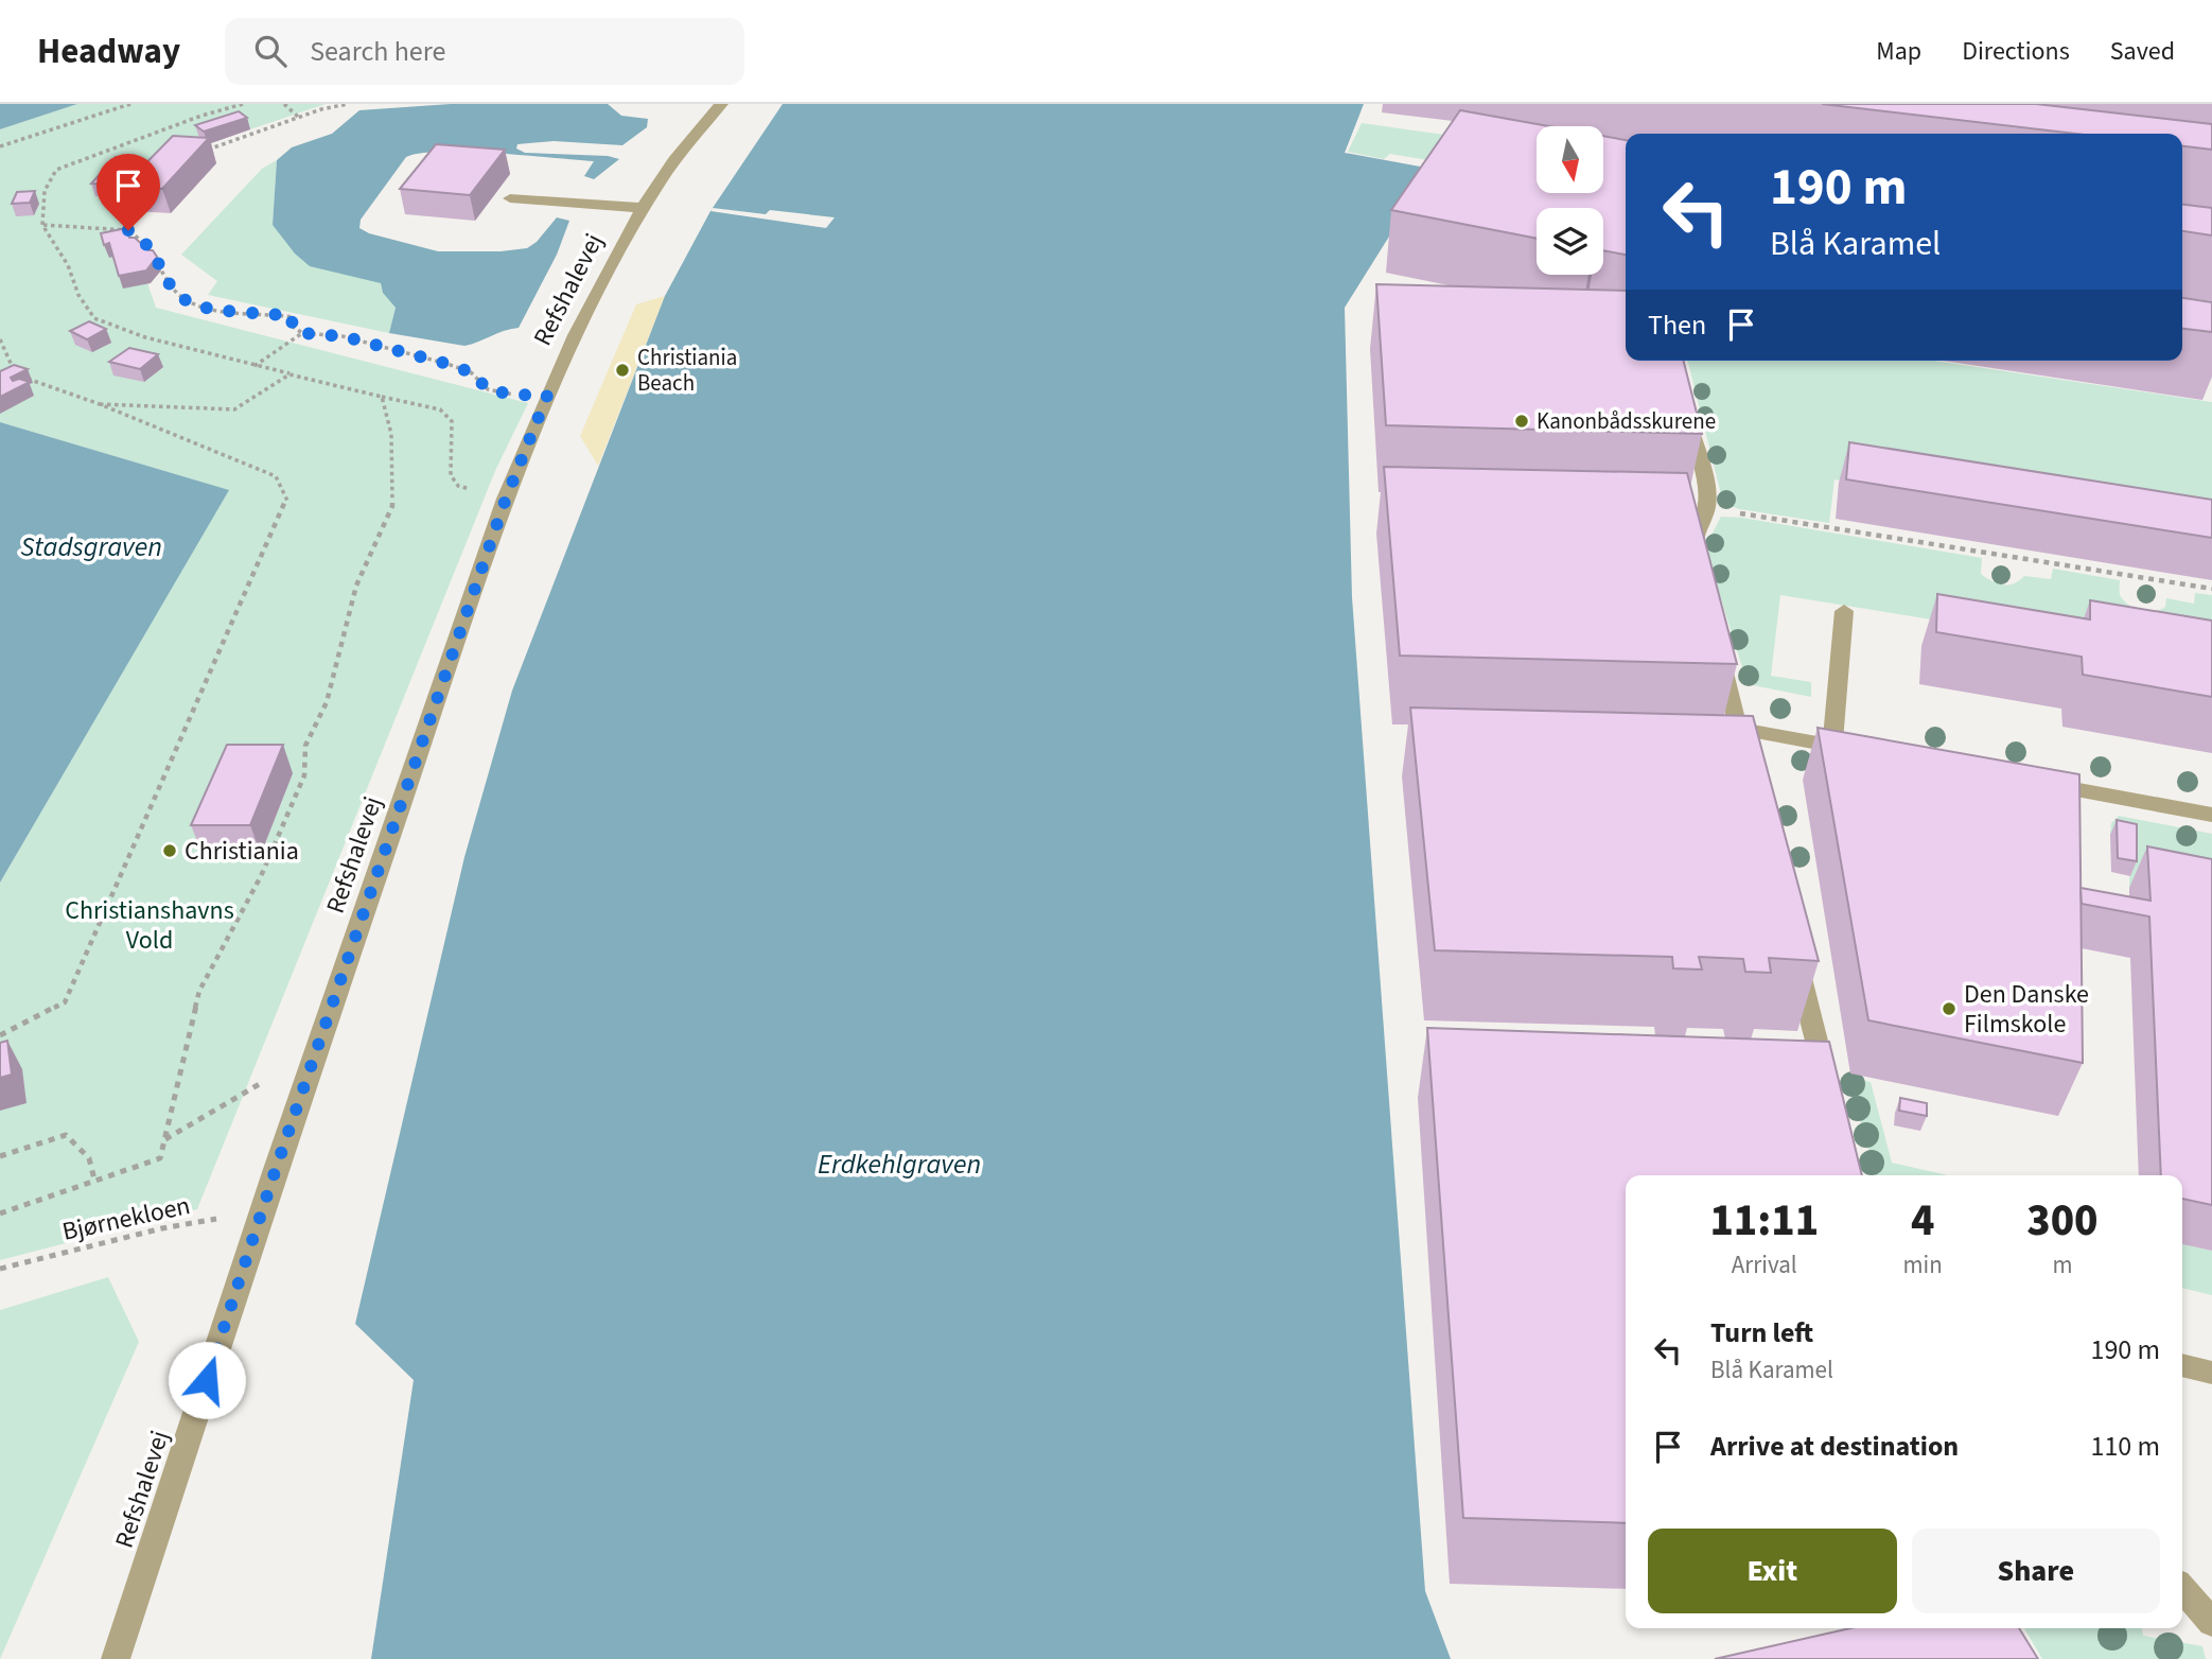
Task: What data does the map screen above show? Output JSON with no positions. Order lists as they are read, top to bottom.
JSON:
{
  "streets": {
    "street": ["Refshalevej"],
    "path": ["Bjørnekloen"]
  },
  "crossings": [
    ["Refshalevej", "Bjørnekloen"]
  ],
  "water": ["Stadsgraven", "Erdkehlgraven"],
  "parks": ["Christianshavns Vold"],
  "places": [
    "Christiania Beach",
    "Kanonbådsskurene",
    "Christiania",
    "Den Danske Filmskole"
  ],
  "north": "bottom",
  "page": {
    "header": "Headway",
    "search": "Search here",
    "nav": ["Map", "Directions", "Saved"],
    "turn": ["190 m", "Blå Karamel"],
    "then": "Then",
    "eta": [
      "11:11",
      "Arrival",
      "4",
      "min",
      "300",
      "m"
    ],
    "list": [
      {
        "name": "Turn left",
        "note": "Blå Karamel",
        "value": "190 m"
      },
      {
        "name": "Arrive at destination",
        "value": "110 m"
      }
    ],
    "buttons": ["Exit", "Share"]
  }
}
